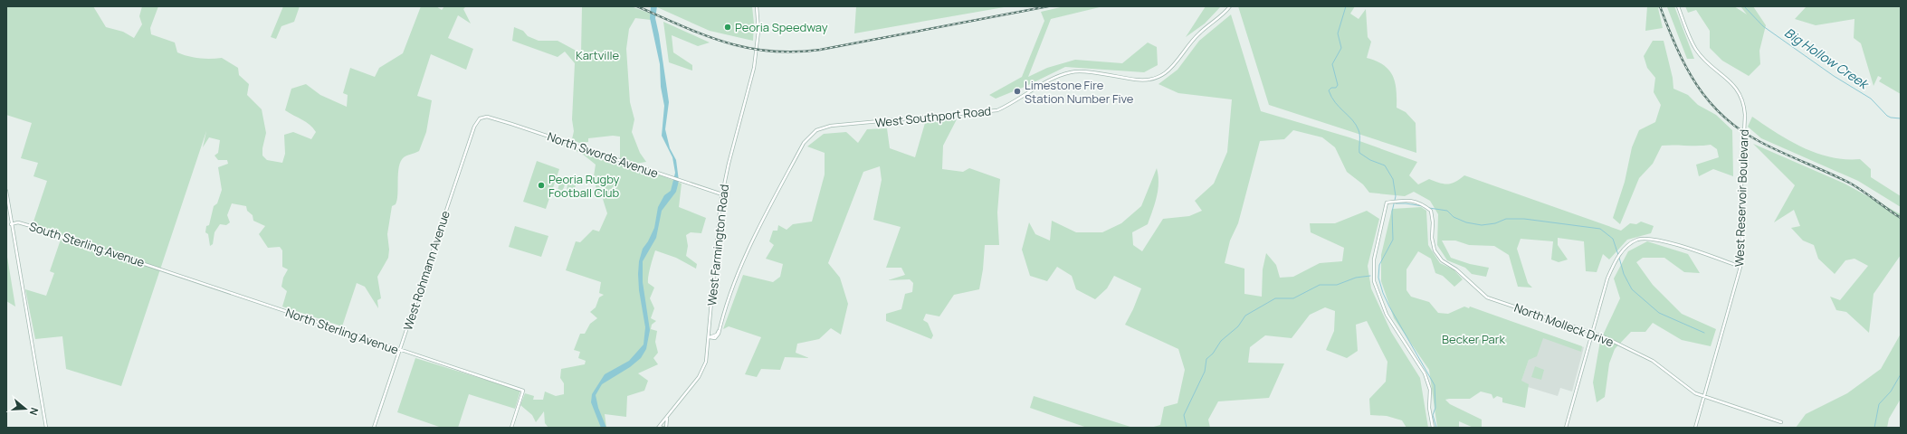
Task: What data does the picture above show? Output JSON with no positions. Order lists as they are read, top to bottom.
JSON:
{
  "streets": {
    "street": [
      "West Southport Road",
      "North Swords Avenue",
      "West Reservoir Boulevard",
      "South Sterling Avenue",
      "West Farmington Road",
      "West Rohmann Avenue",
      "North Molleck Drive",
      "North Sterling Avenue"
    ]
  },
  "crossings": [
    ["West Southport Road", "West Farmington Road"],
    ["North Swords Avenue", "West Farmington Road"],
    ["North Swords Avenue", "West Rohmann Avenue"],
    ["West Reservoir Boulevard", "North Molleck Drive"],
    ["South Sterling Avenue", "North Sterling Avenue"],
    ["West Rohmann Avenue", "North Sterling Avenue"]
  ],
  "water": ["Big Hollow Creek"],
  "parks": ["Kartville", "Becker Park"],
  "places": ["Peoria Speedway", "Limestone Fire Station Number Five", "Peoria Rugby Football Club"],
  "north": "right"
}
